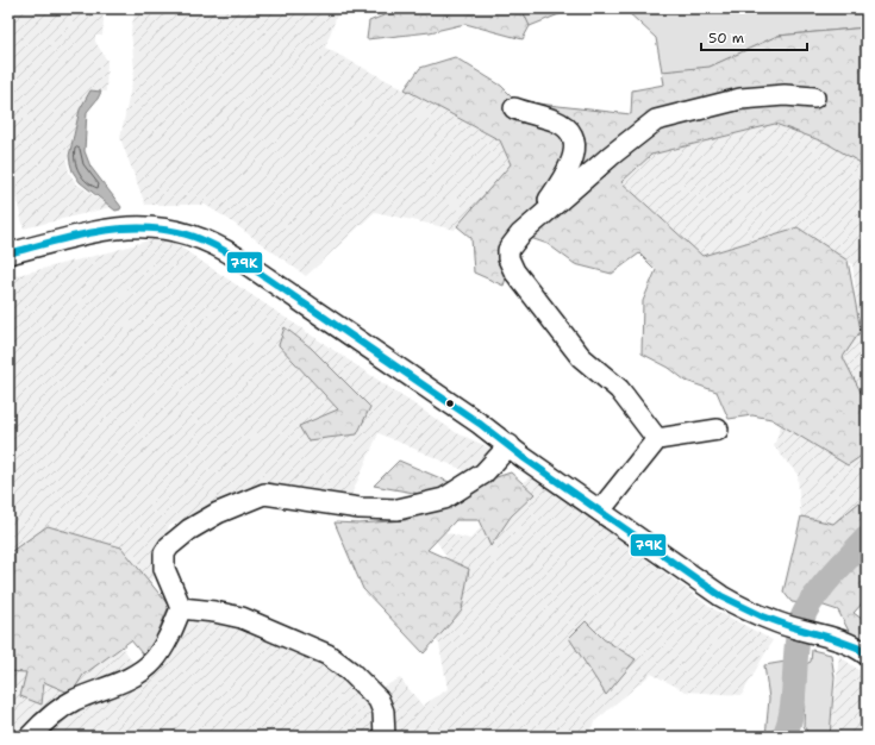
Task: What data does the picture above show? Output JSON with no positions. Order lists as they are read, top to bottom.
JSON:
{
  "lines": ["transit line 79K"],
  "scale_bar": "50 m"
}
